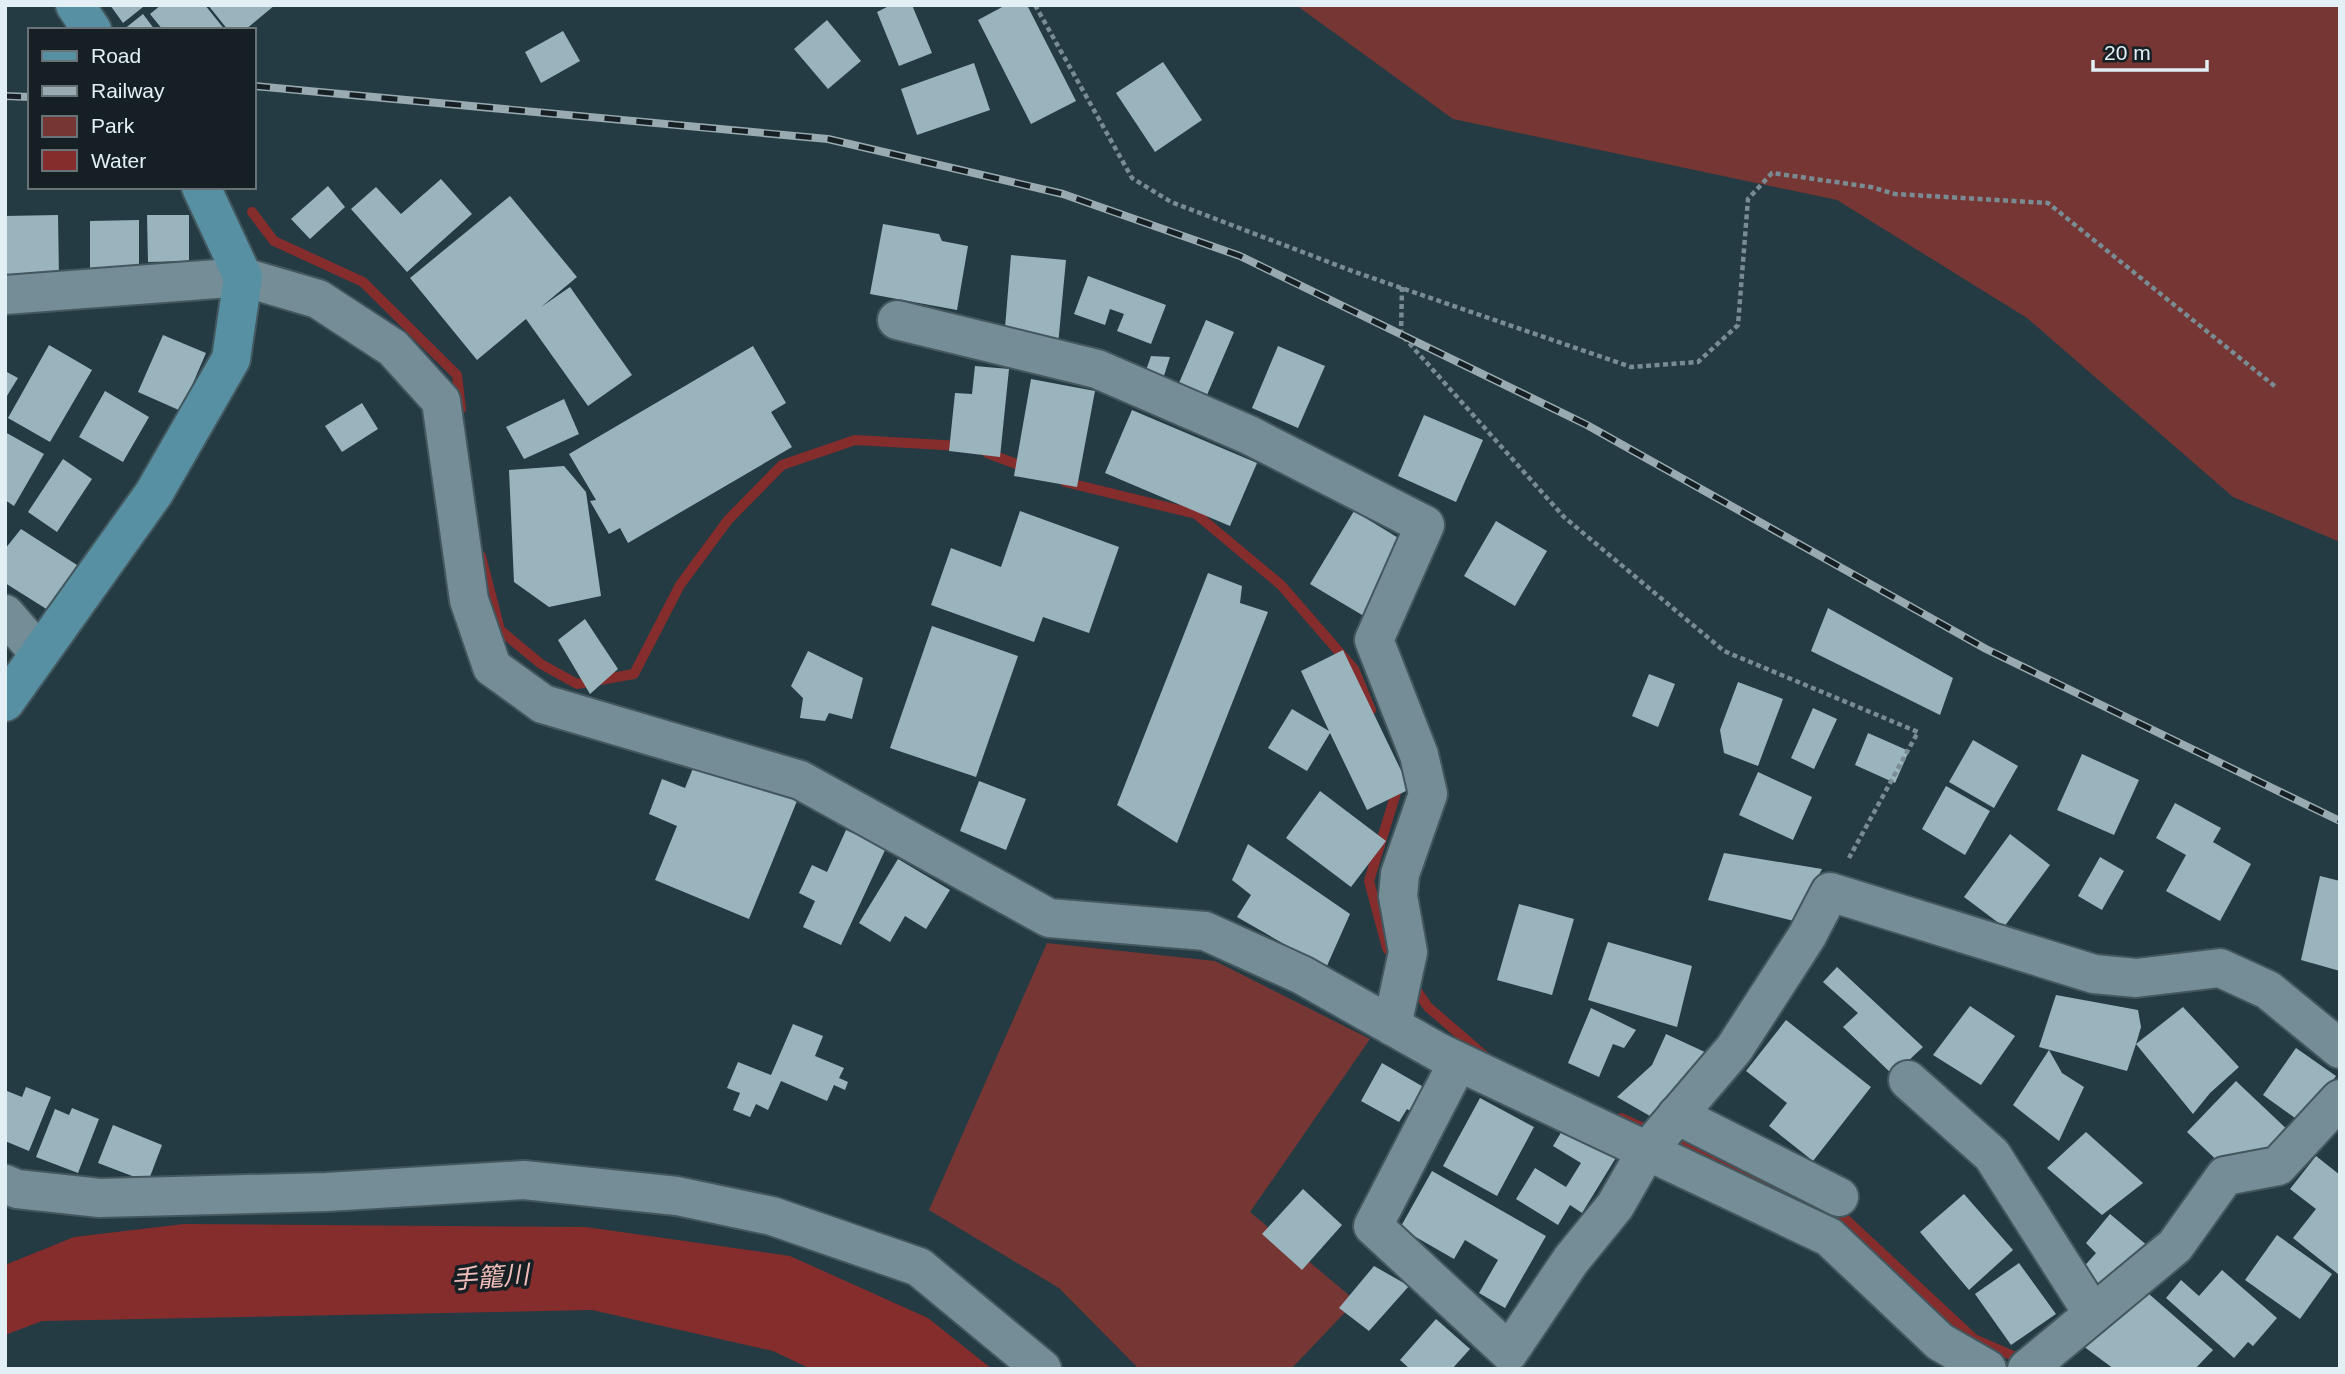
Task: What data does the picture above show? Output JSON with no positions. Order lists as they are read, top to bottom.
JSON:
{
  "water": ["手籠川"],
  "legend": [
    "Road",
    "Railway",
    "Park",
    "Water"
  ],
  "scale_bar": "20 m"
}
